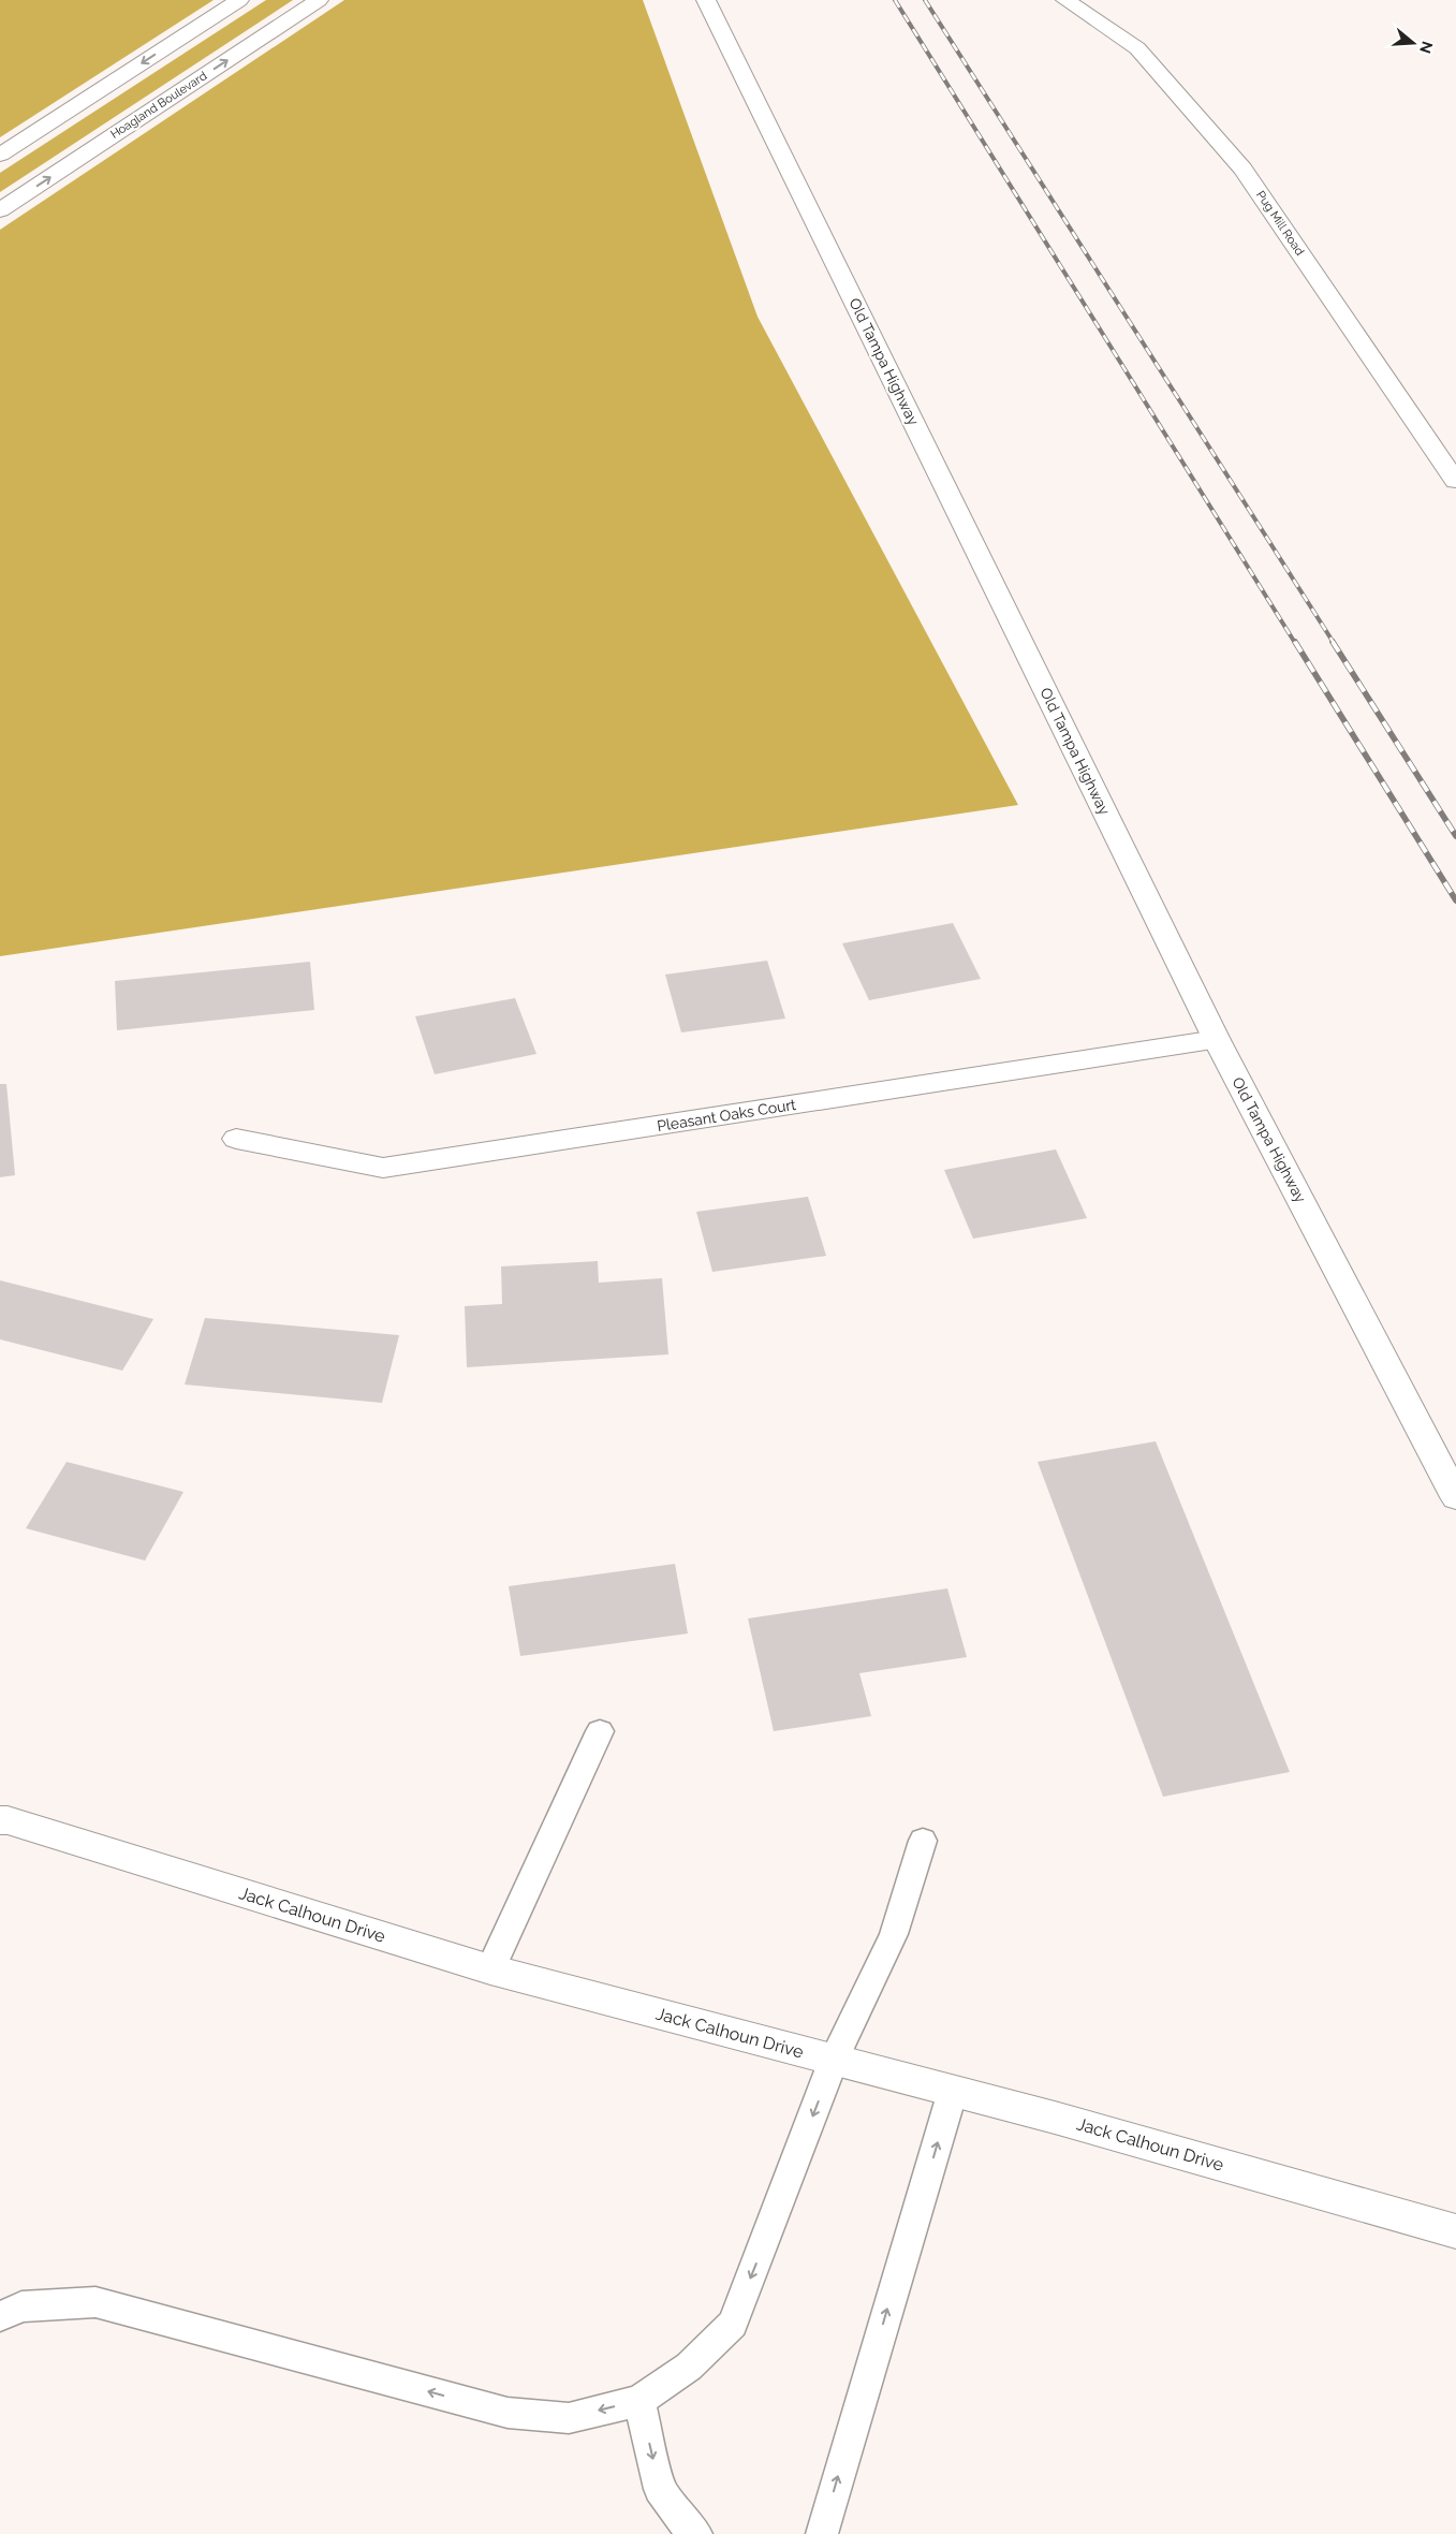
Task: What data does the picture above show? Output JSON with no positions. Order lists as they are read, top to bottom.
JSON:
{
  "streets": {
    "street": [
      "Hoagland Boulevard",
      "Pug Mill Road",
      "Old Tampa Highway",
      "Pleasant Oaks Court",
      "Jack Calhoun Drive"
    ]
  },
  "crossings": [
    ["Old Tampa Highway", "Pleasant Oaks Court"]
  ],
  "north": "right"
}
